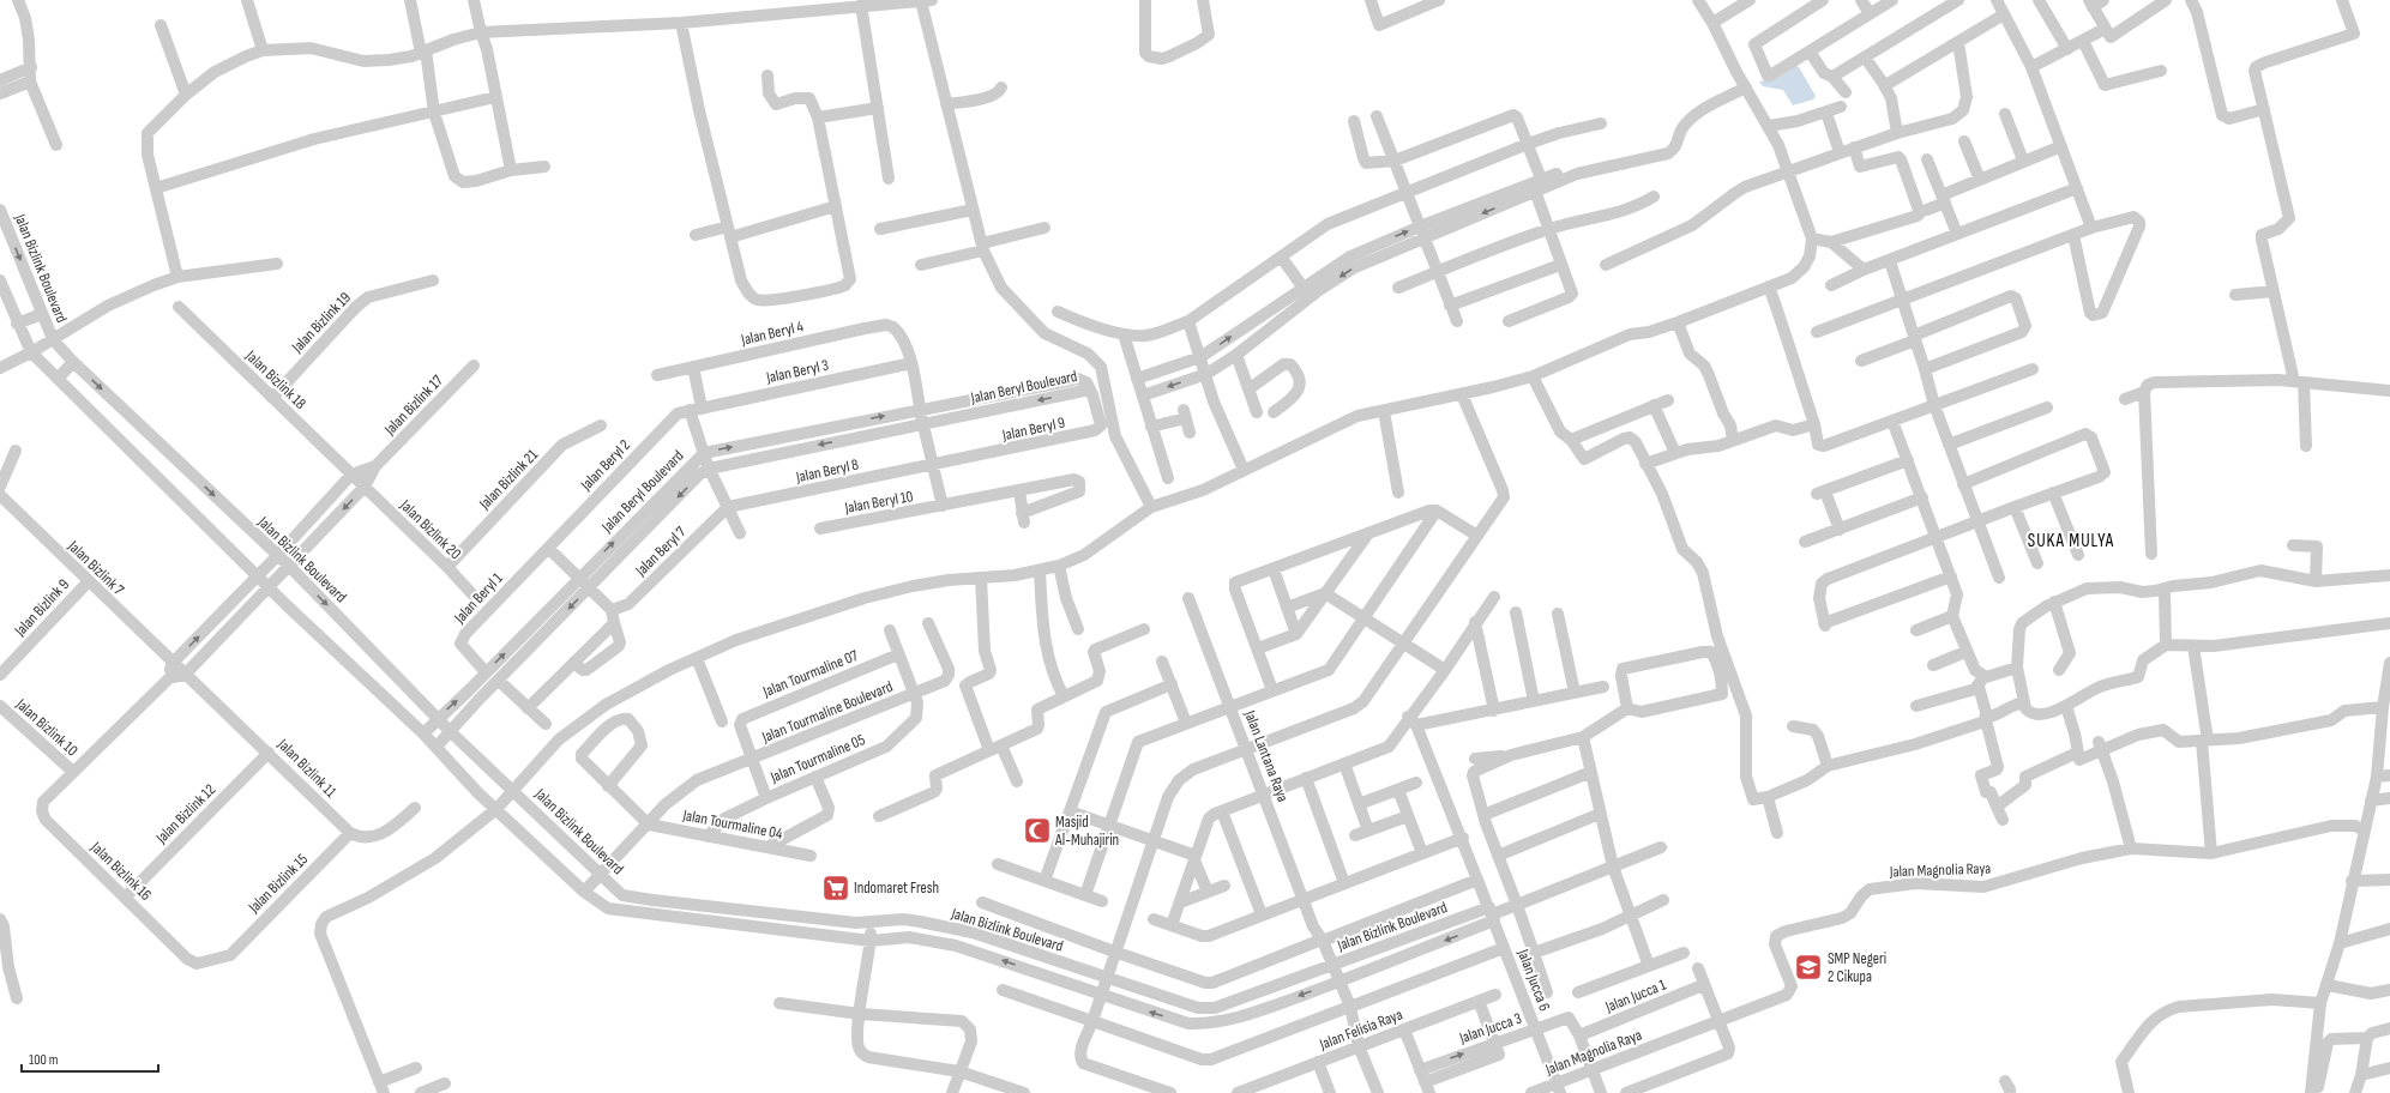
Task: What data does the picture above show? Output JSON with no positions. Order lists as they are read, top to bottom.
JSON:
{
  "streets": {
    "street": [
      "Jalan Bizlink Boulevard",
      "Jalan Bizlink 19",
      "Jalan Beryl 4",
      "Jalan Beryl 3",
      "Jalan Bizlink 18",
      "Jalan Beryl Boulevard",
      "Jalan Bizlink 17",
      "Jalan Beryl 9",
      "Jalan Beryl 2",
      "Jalan Beryl 8",
      "Jalan Bizlink 21",
      "Jalan Beryl 10",
      "Jalan Bizlink 20",
      "Jalan Beryl 7",
      "Jalan Bizlink 7",
      "Jalan Beryl 1",
      "Jalan Bizlink 9",
      "Jalan Tourmaline 07",
      "Jalan Tourmaline Boulevard",
      "Jalan Bizlink 10",
      "Jalan Lantana Raya",
      "Jalan Tourmaline 05",
      "Jalan Bizlink 11",
      "Jalan Bizlink 12",
      "Jalan Tourmaline 04",
      "Jalan Magnolia Raya",
      "Jalan Bizlink 16",
      "Jalan Bizlink 15",
      "Jalan Jucca 6",
      "Jalan Jucca 1",
      "Jalan Jucca 3",
      "Jalan Felisia Raya"
    ]
  },
  "crossings": [
    ["Jalan Bizlink Boulevard", "Jalan Beryl Boulevard"],
    ["Jalan Bizlink Boulevard", "Jalan Tourmaline Boulevard"],
    ["Jalan Bizlink Boulevard", "Jalan Lantana Raya"],
    ["Jalan Bizlink Boulevard", "Jalan Jucca 6"],
    ["Jalan Bizlink 19", "Jalan Bizlink 18"],
    ["Jalan Beryl 4", "Jalan Beryl 3"],
    ["Jalan Beryl 3", "Jalan Beryl 2"],
    ["Jalan Bizlink 18", "Jalan Bizlink 20"],
    ["Jalan Beryl Boulevard", "Jalan Beryl 9"],
    ["Jalan Beryl Boulevard", "Jalan Beryl 1"],
    ["Jalan Beryl 9", "Jalan Beryl 8"],
    ["Jalan Beryl 2", "Jalan Beryl 1"],
    ["Jalan Beryl 8", "Jalan Beryl 7"],
    ["Jalan Bizlink 21", "Jalan Bizlink 20"],
    ["Jalan Bizlink 7", "Jalan Bizlink 9"],
    ["Jalan Bizlink 7", "Jalan Bizlink 11"],
    ["Jalan Tourmaline 07", "Jalan Tourmaline Boulevard"],
    ["Jalan Tourmaline Boulevard", "Jalan Tourmaline 05"],
    ["Jalan Tourmaline Boulevard", "Jalan Tourmaline 04"],
    ["Jalan Bizlink 10", "Jalan Bizlink 16"],
    ["Jalan Lantana Raya", "Jalan Felisia Raya"],
    ["Jalan Tourmaline 05", "Jalan Tourmaline 04"],
    ["Jalan Bizlink 11", "Jalan Bizlink 12"],
    ["Jalan Bizlink 11", "Jalan Bizlink 15"],
    ["Jalan Bizlink 12", "Jalan Bizlink 16"],
    ["Jalan Magnolia Raya", "Jalan Jucca 6"],
    ["Jalan Bizlink 16", "Jalan Bizlink 15"],
    ["Jalan Jucca 6", "Jalan Jucca 3"],
    ["Jalan Jucca 1", "Jalan Jucca 3"]
  ],
  "districts": ["SUKA MULYA"],
  "places": {
    "mosque": ["Masjid Al-Muhajirin"],
    "supermarket": ["Indomaret Fresh"],
    "school or university": ["SMP Negeri 2 Cikupa"]
  },
  "scale_bar": "100 m"
}
